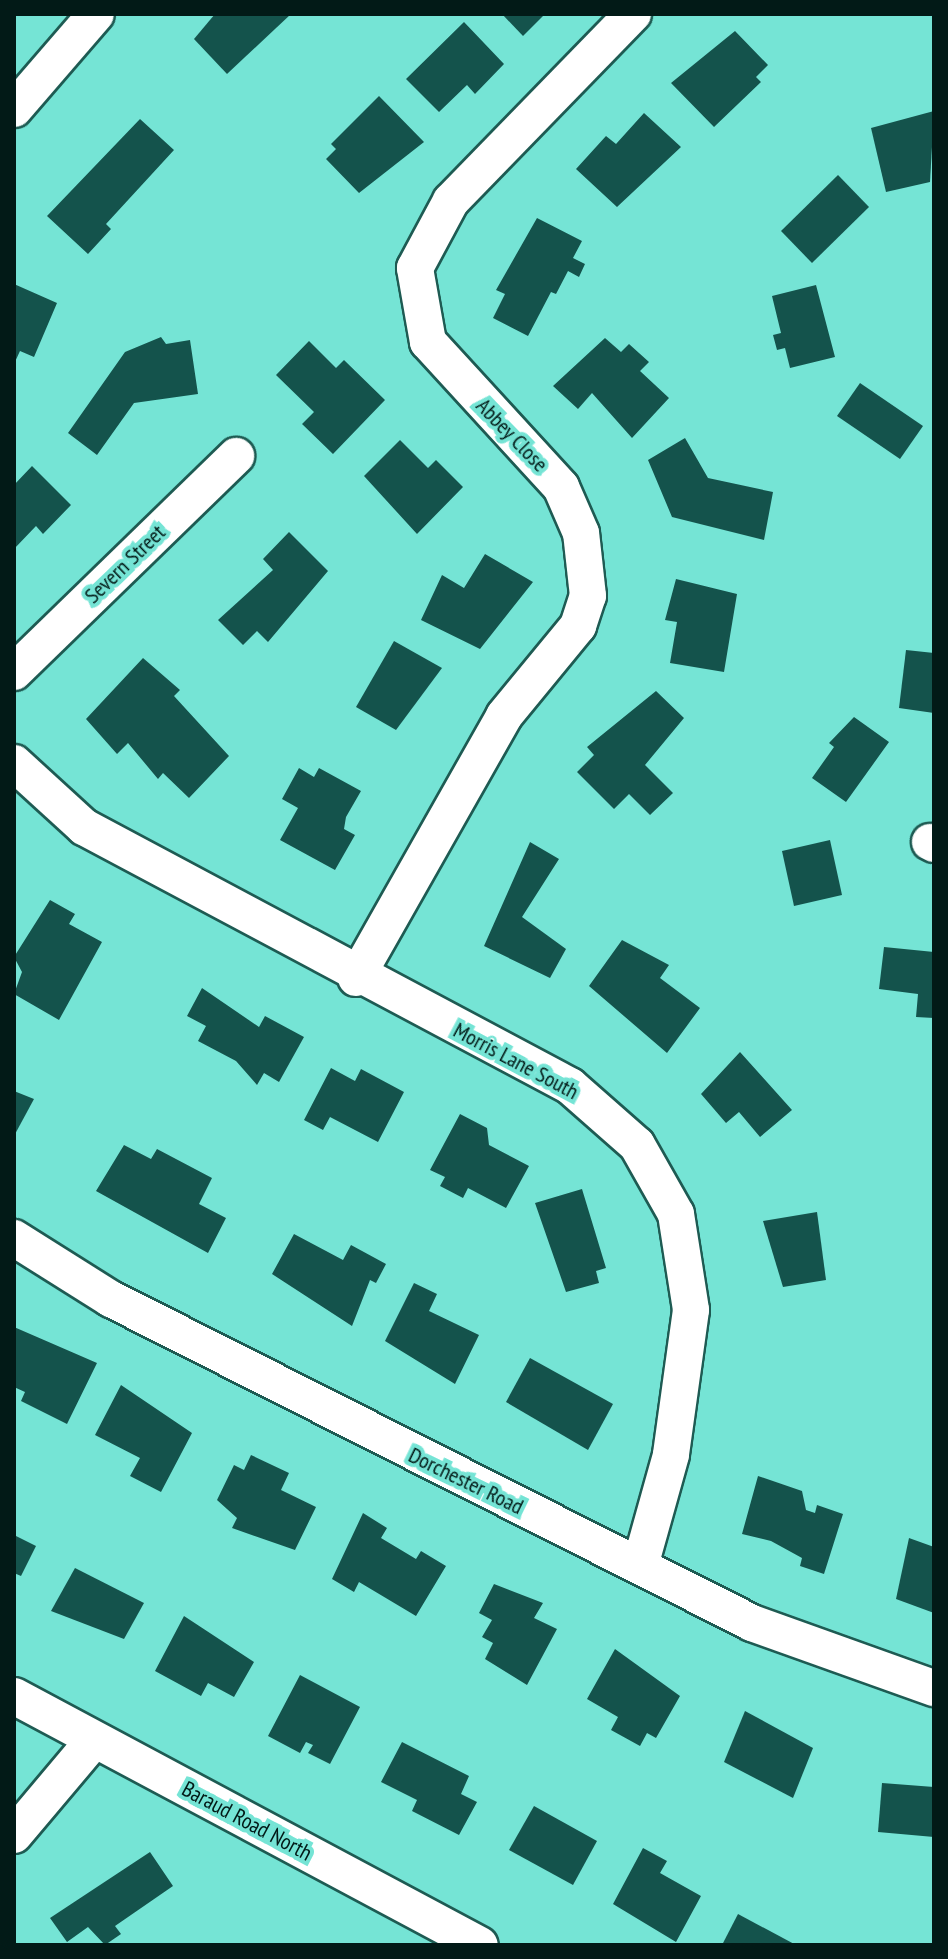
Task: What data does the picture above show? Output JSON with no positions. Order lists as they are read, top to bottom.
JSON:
{
  "streets": {
    "street": [
      "Abbey Close",
      "Severn Street",
      "Morris Lane South",
      "Dorchester Road",
      "Baraud Road North"
    ]
  },
  "crossings": [
    ["Abbey Close", "Morris Lane South"],
    ["Morris Lane South", "Dorchester Road"]
  ]
}
